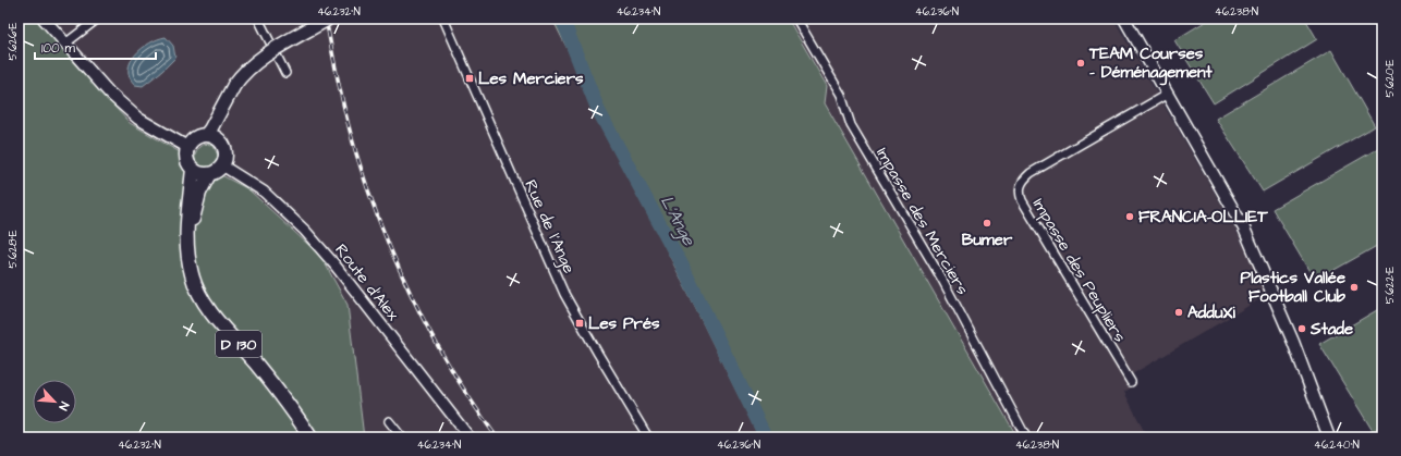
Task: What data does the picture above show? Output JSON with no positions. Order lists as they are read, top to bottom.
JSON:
{
  "streets": {
    "main road": ["D 130"],
    "street": [
      "Impasse des Merciers",
      "Rue de l'Ange",
      "Impasse des Peupliers",
      "Route d'Alex"
    ]
  },
  "crossings": [
    ["Route d'Alex", "D 130"]
  ],
  "water": ["L'Ange"],
  "places": {
    "other": [
      "TEAM Courses - Déménagement",
      "FRANCIA-OLLIET",
      "Bumer",
      "Plastics Vallée Football Club",
      "AdduXi",
      "Stade"
    ],
    "transit": ["Les Merciers", "Les Prés"]
  },
  "scale_bar": "100 m",
  "north": "bottom right",
  "coordinates": [
    "46.232°N",
    "46.234°N",
    "46.236°N",
    "46.238°N",
    "5.626°E",
    "5.620°E",
    "5.628°E",
    "5.622°E",
    "46.240°N"
  ]
}
